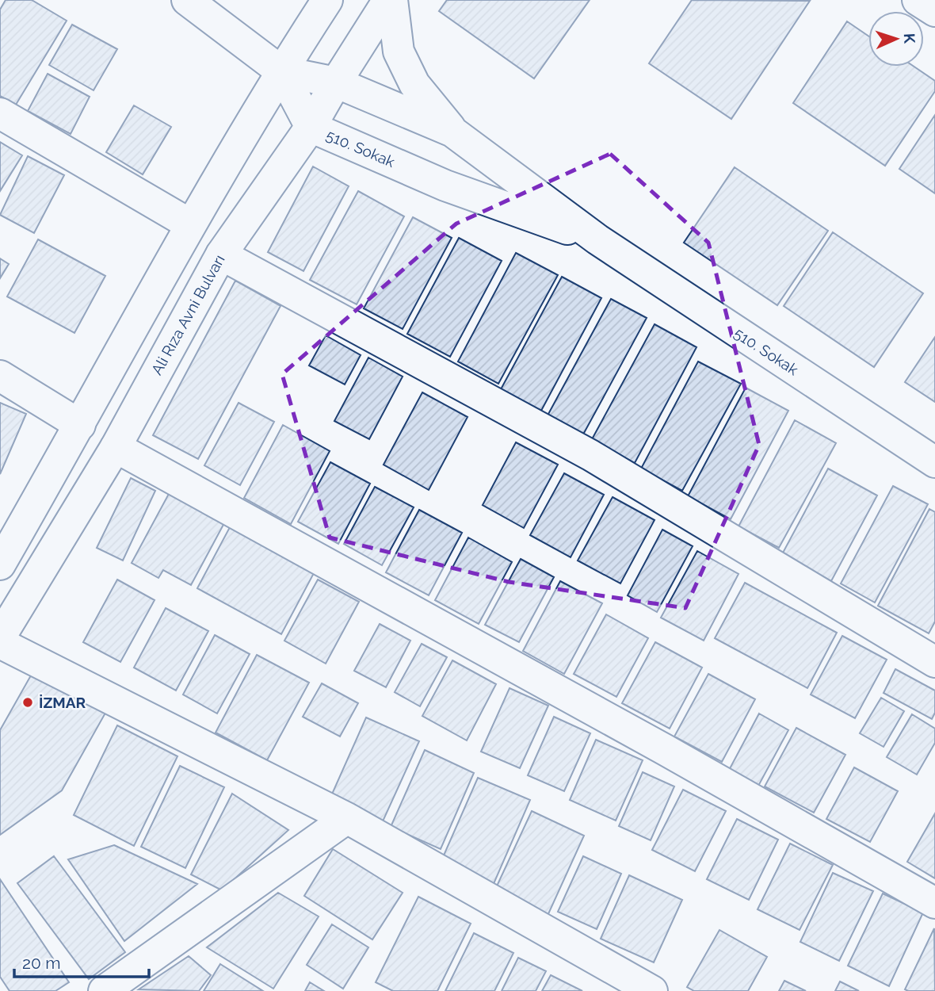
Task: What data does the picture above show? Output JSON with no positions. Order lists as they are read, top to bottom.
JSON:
{
  "streets": {
    "street": ["510. Sokak", "Ali Rıza Avni Bulvarı"]
  },
  "crossings": [
    ["510. Sokak", "Ali Rıza Avni Bulvarı"]
  ],
  "places": ["İZMAR"],
  "scale_bar": "20 m",
  "north": "right"
}
